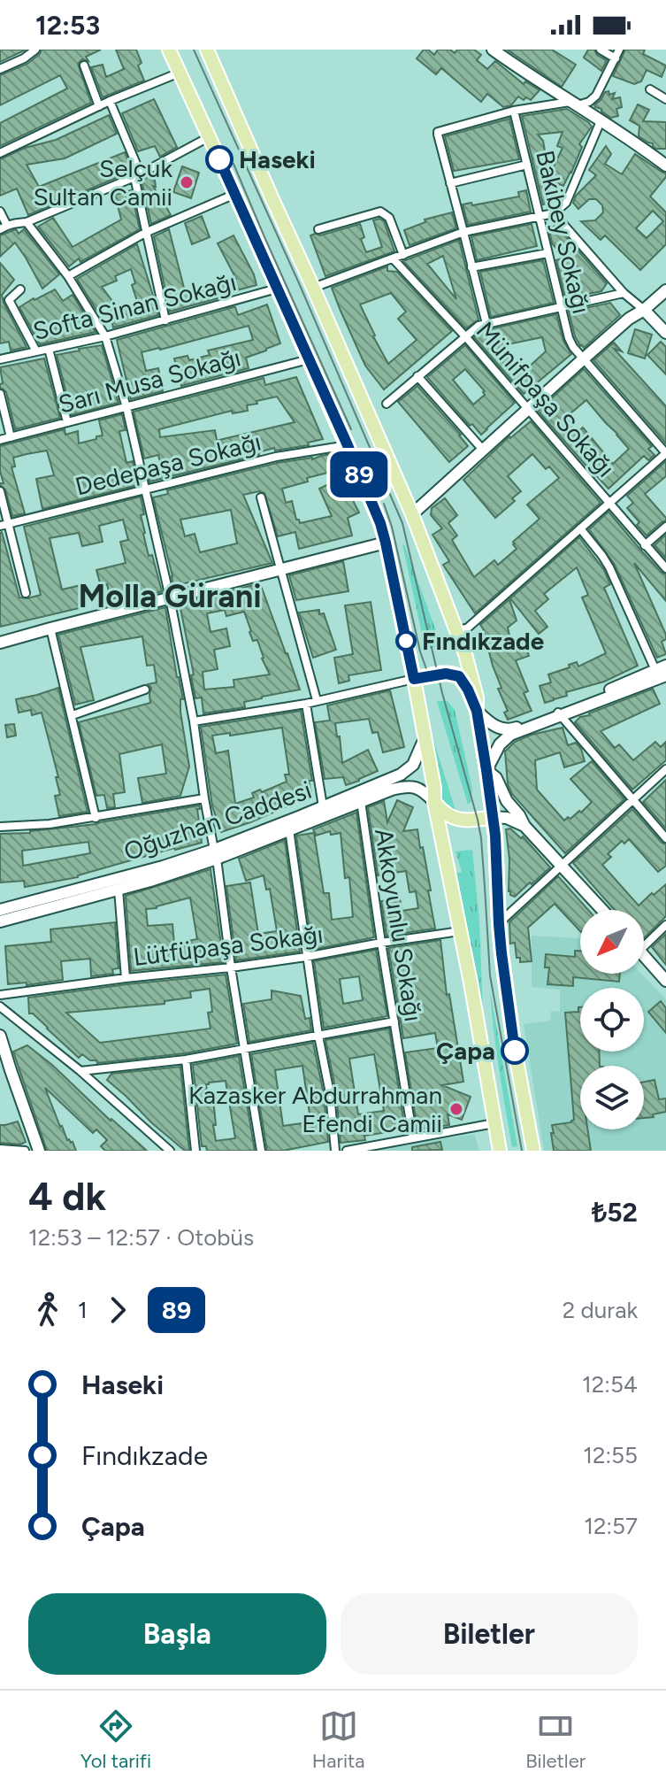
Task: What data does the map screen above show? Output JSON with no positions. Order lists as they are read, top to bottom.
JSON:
{
  "streets": {
    "street": [
      "Bakibey Sokağı",
      "Softa Sinan Sokağı",
      "Sarı Musa Sokağı",
      "Münifpaşa Sokağı",
      "Dedepaşa Sokağı",
      "Oğuzhan Caddesi",
      "Akkoyunlu Sokağı",
      "Lütfüpaşa Sokağı"
    ]
  },
  "crossings": [
    ["Oğuzhan Caddesi", "Akkoyunlu Sokağı"],
    ["Akkoyunlu Sokağı", "Lütfüpaşa Sokağı"]
  ],
  "districts": ["Molla Gürani"],
  "places": [
    "Haseki",
    "Selçuk Sultan Camii",
    "Fındıkzade",
    "Çapa",
    "Kazasker Abdurrahman Efendi Camii"
  ],
  "lines": ["bus line 89"],
  "north": "bottom left",
  "page": {
    "status": "12:53",
    "on_map": "89",
    "heading": ["4 dk", "12:53 – 12:57 · Otobüs", "₺52"],
    "legs": ["1", "89", "2 durak"],
    "list": [
      {
        "name": "Haseki",
        "value": "12:54"
      },
      {
        "name": "Fındıkzade",
        "value": "12:55"
      },
      {
        "name": "Çapa",
        "value": "12:57"
      }
    ],
    "buttons": ["Başla", "Biletler"],
    "tabs": ["Yol tarifi", "Harita", "Biletler"]
  }
}
